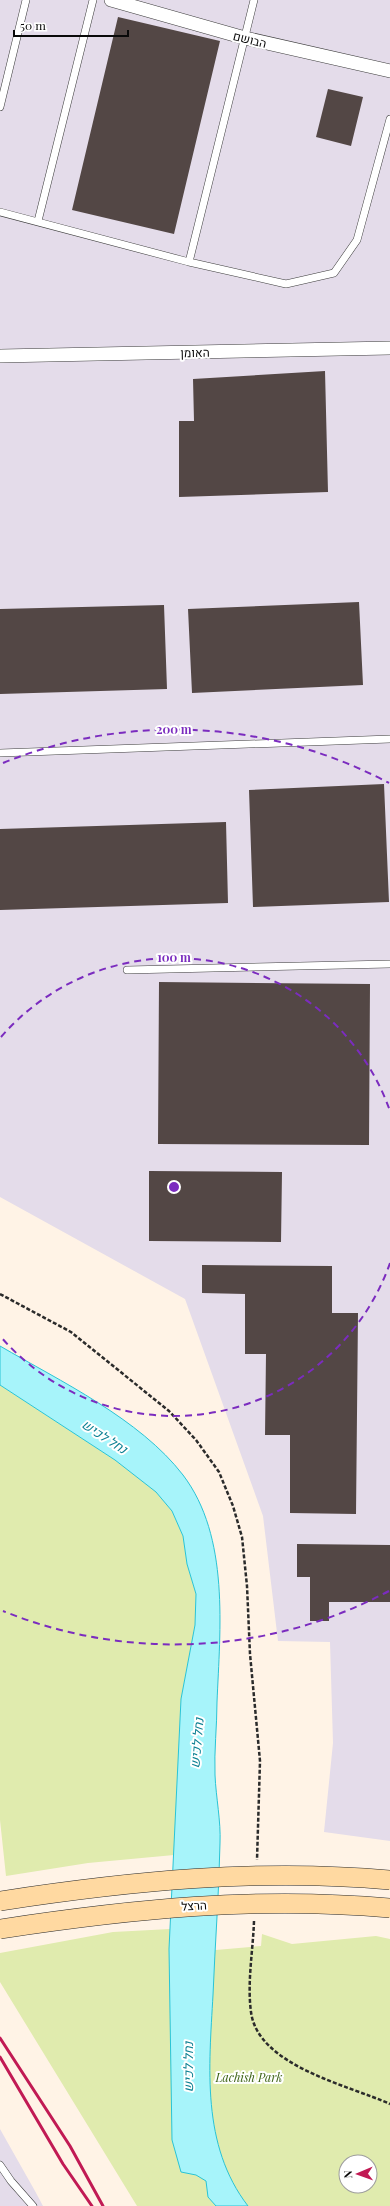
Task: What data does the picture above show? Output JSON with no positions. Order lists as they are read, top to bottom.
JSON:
{
  "streets": {
    "main road": ["הרצל"],
    "street": ["הבושם", "האומן"]
  },
  "water": ["נחל לכיש"],
  "parks": ["Lachish Park"],
  "scale_bar": "50 m",
  "north": "left",
  "rings": ["200 m", "100 m"]
}
